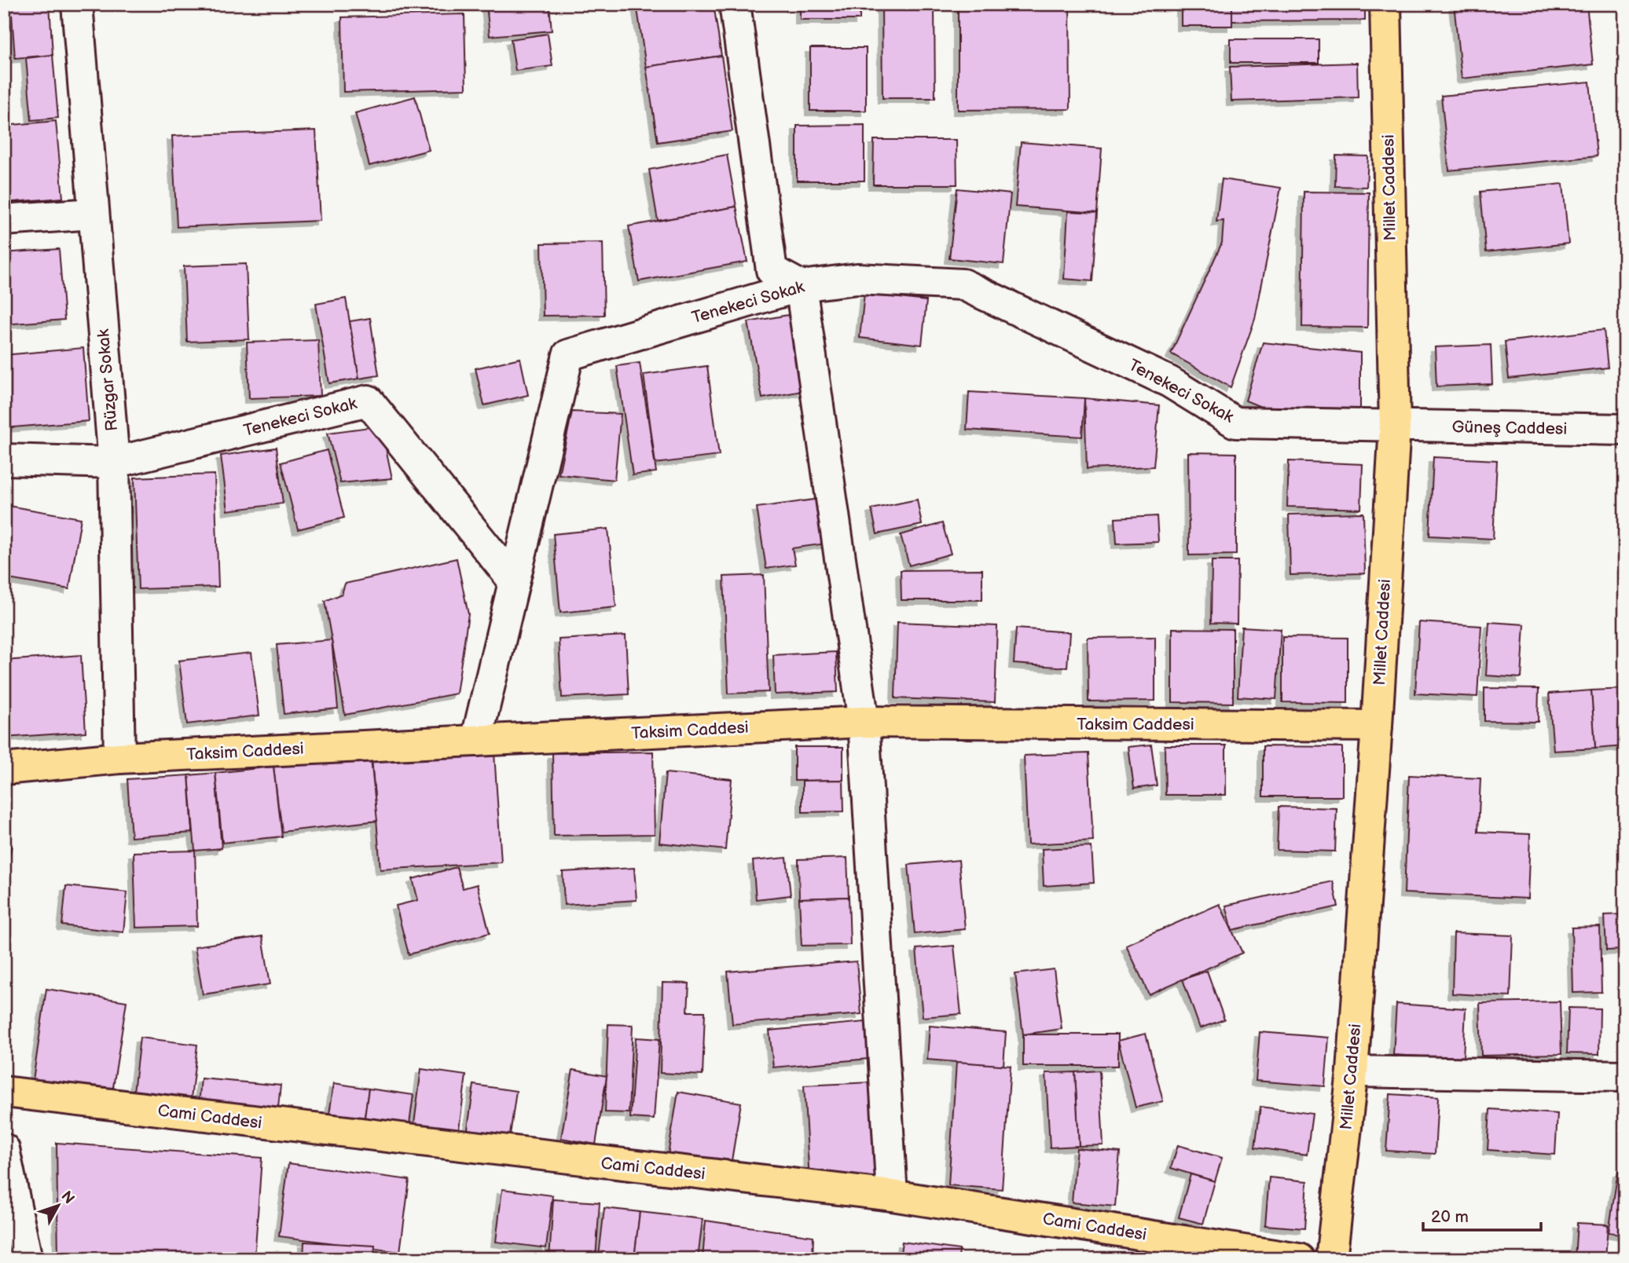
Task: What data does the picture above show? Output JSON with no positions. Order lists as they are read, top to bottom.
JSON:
{
  "streets": {
    "main road": ["Millet Caddesi", "Taksim Caddesi", "Cami Caddesi"],
    "street": ["Tenekeci Sokak", "Rüzgar Sokak", "Güneş Caddesi"]
  },
  "crossings": [
    ["Millet Caddesi", "Tenekeci Sokak"],
    ["Millet Caddesi", "Güneş Caddesi"],
    ["Millet Caddesi", "Taksim Caddesi"],
    ["Tenekeci Sokak", "Rüzgar Sokak"],
    ["Tenekeci Sokak", "Güneş Caddesi"],
    ["Tenekeci Sokak", "Taksim Caddesi"],
    ["Rüzgar Sokak", "Taksim Caddesi"]
  ],
  "scale_bar": "20 m",
  "north": "top right"
}
